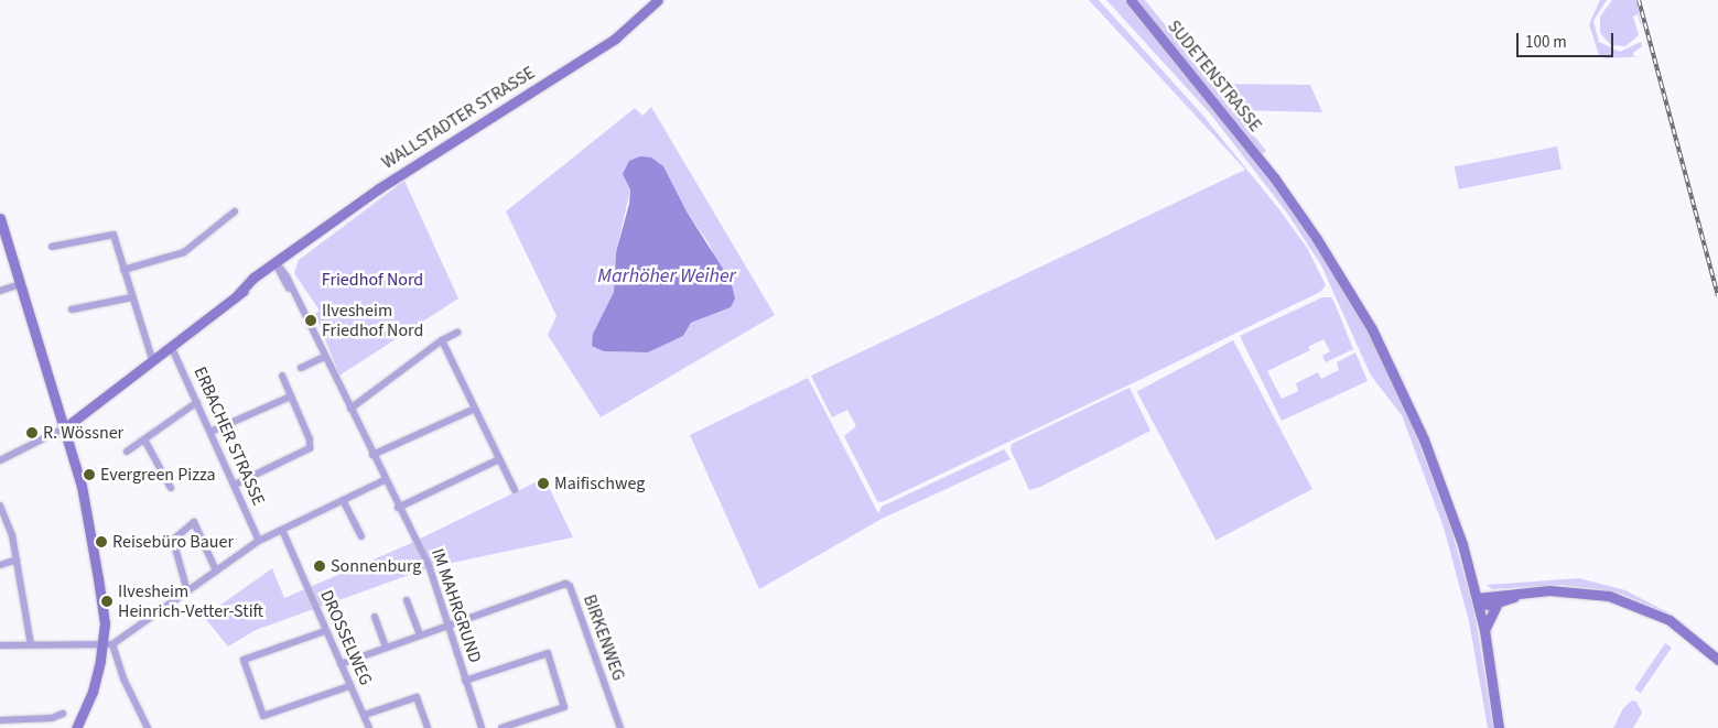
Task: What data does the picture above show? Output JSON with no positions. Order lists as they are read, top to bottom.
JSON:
{
  "streets": {
    "main road": ["SUDETENSTRASSE", "WALLSTADTER STRASSE"],
    "street": [
      "ERBACHER STRASSE",
      "IM MAHRGRUND",
      "DROSSELWEG",
      "BIRKENWEG"
    ]
  },
  "crossings": [
    ["WALLSTADTER STRASSE", "ERBACHER STRASSE"],
    ["WALLSTADTER STRASSE", "IM MAHRGRUND"],
    ["IM MAHRGRUND", "BIRKENWEG"]
  ],
  "water": ["Marhöher Weiher"],
  "parks": ["Friedhof Nord"],
  "places": [
    "Ilvesheim Friedhof Nord",
    "R. Wössner",
    "Evergreen Pizza",
    "Maifischweg",
    "Reisebüro Bauer",
    "Sonnenburg",
    "Ilvesheim Heinrich-Vetter-Stift"
  ],
  "scale_bar": "100 m"
}
